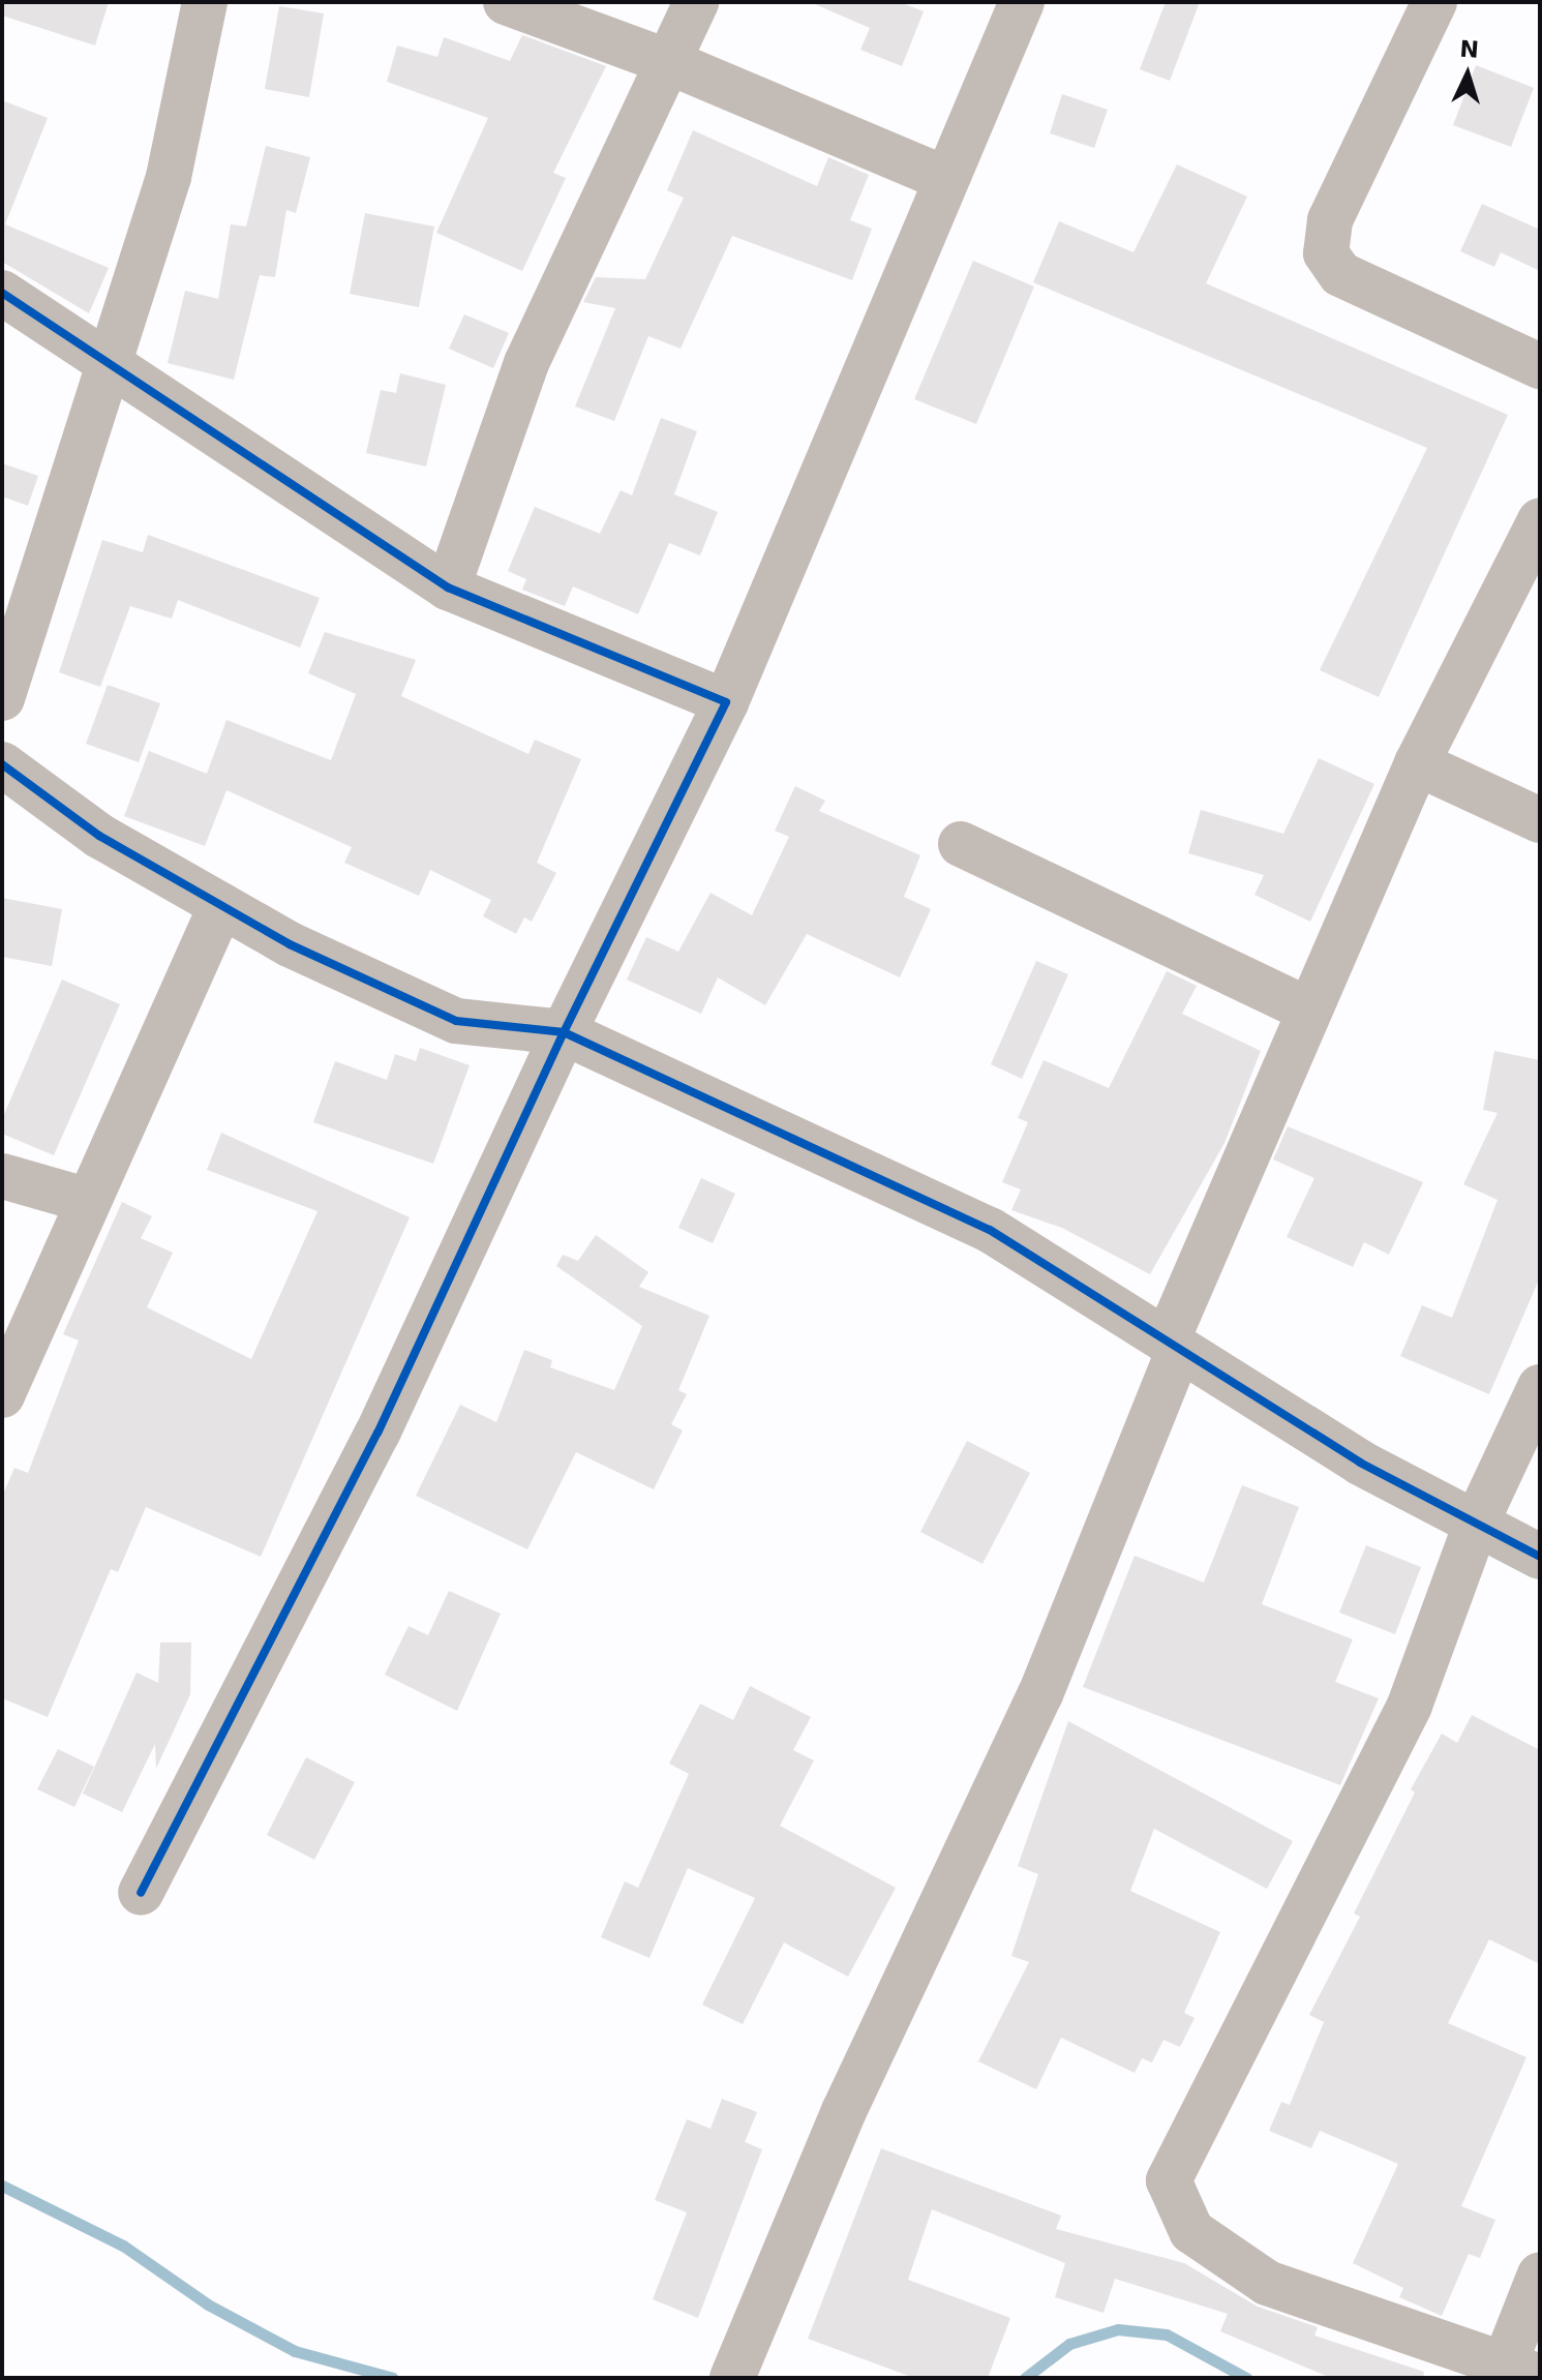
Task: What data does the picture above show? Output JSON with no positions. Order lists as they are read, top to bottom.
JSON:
{
  "north": "top"
}
